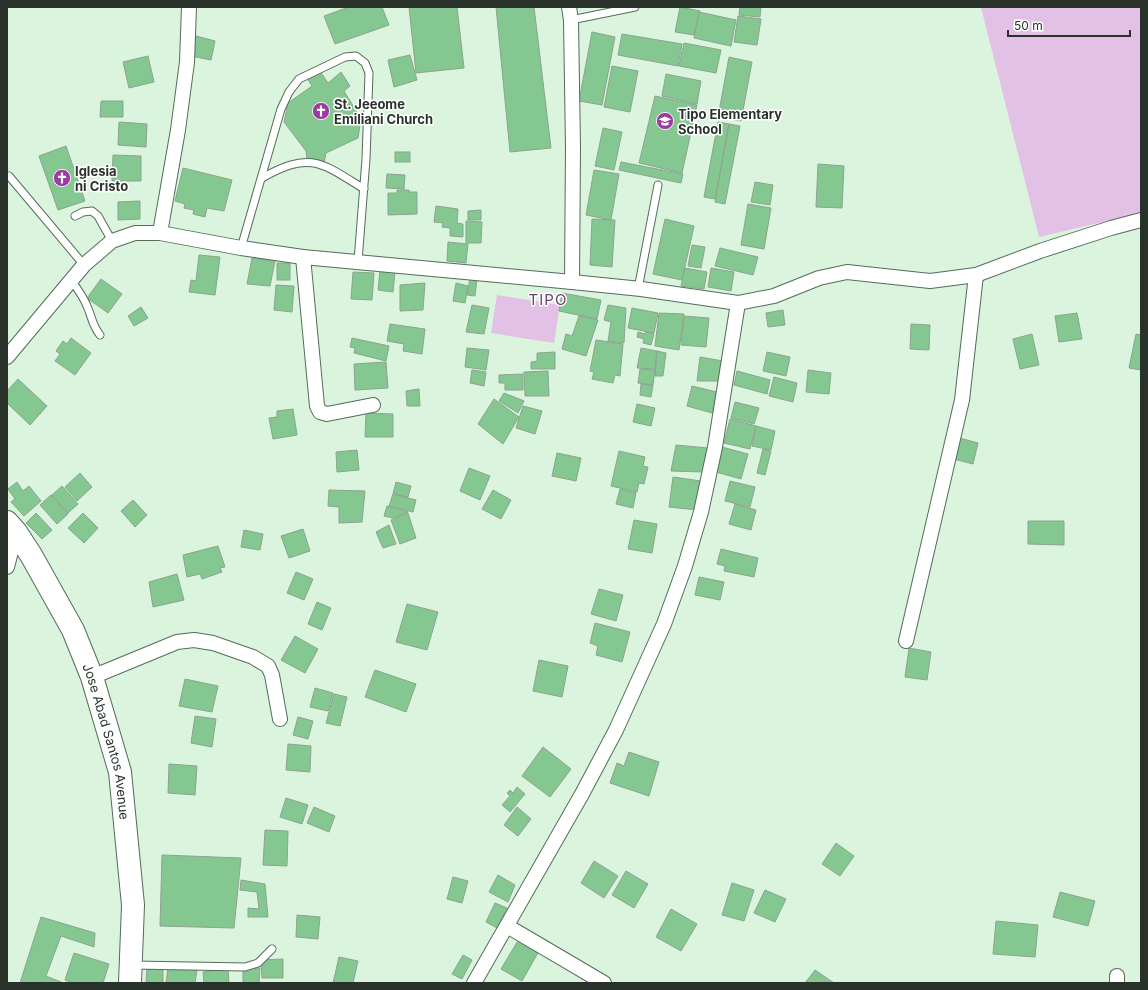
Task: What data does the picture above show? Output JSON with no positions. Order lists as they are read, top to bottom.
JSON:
{
  "streets": {
    "highway": ["Jose Abad Santos Avenue"]
  },
  "districts": ["TIPO"],
  "places": {
    "church": ["St. Jeeome Emiliani Church", "Iglesia ni Cristo"],
    "school or university": ["Tipo Elementary School"]
  },
  "scale_bar": "50 m"
}
